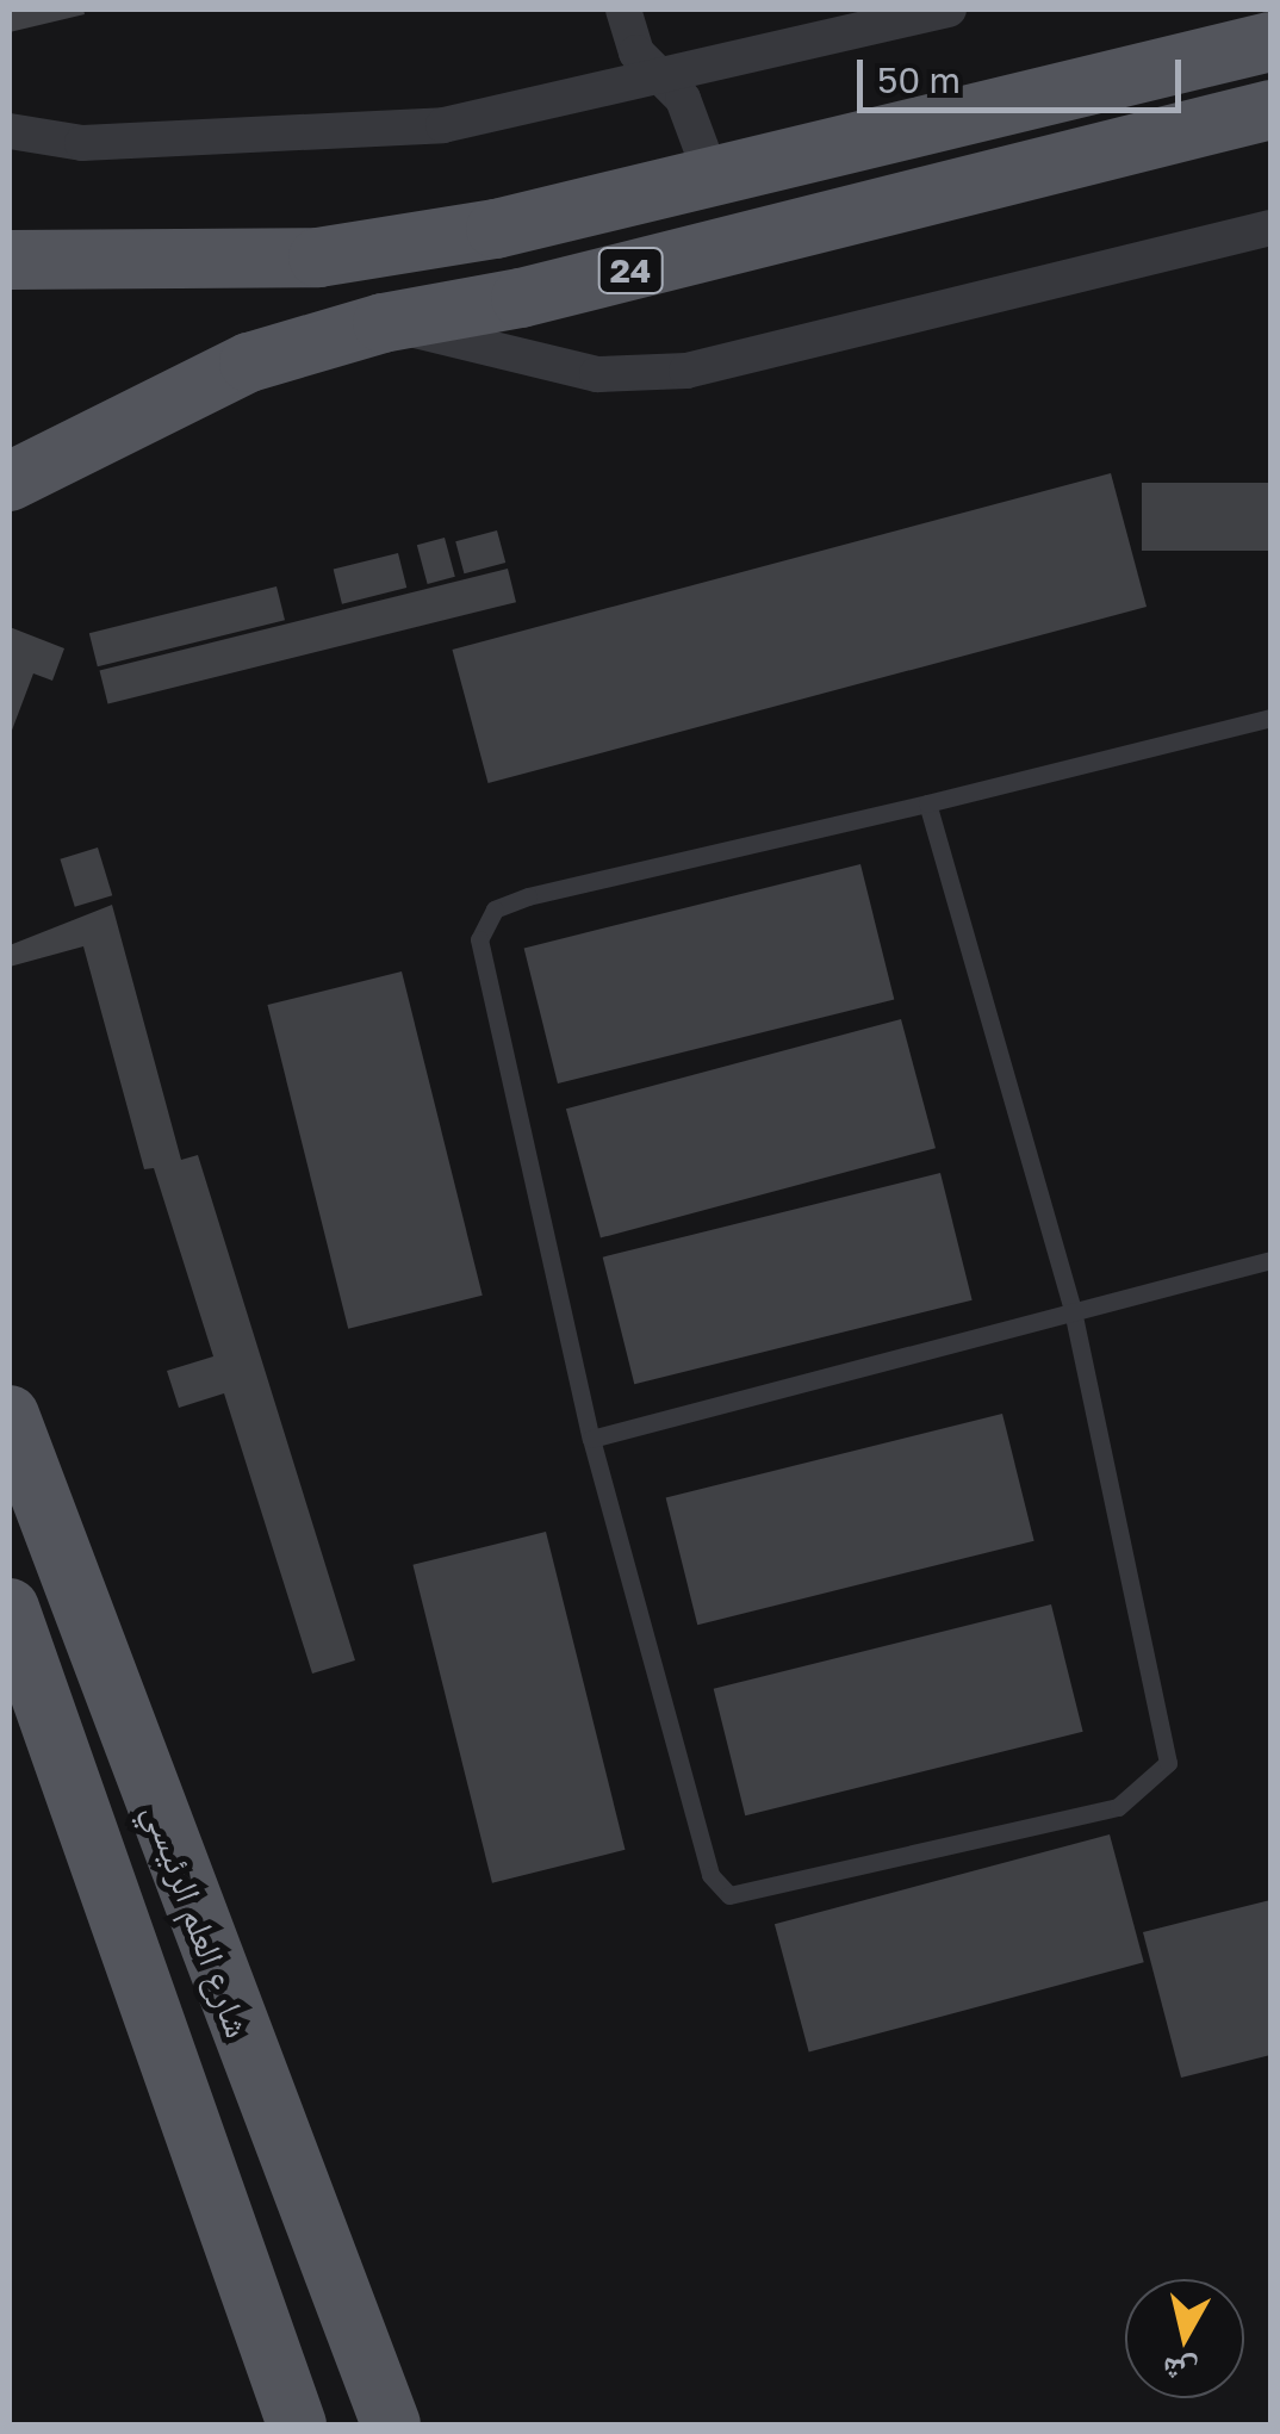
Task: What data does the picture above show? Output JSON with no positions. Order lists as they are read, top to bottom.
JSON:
{
  "streets": {
    "main road": ["24", "شارع العلم الرئيسي"]
  },
  "scale_bar": "50 m",
  "north": "bottom"
}
